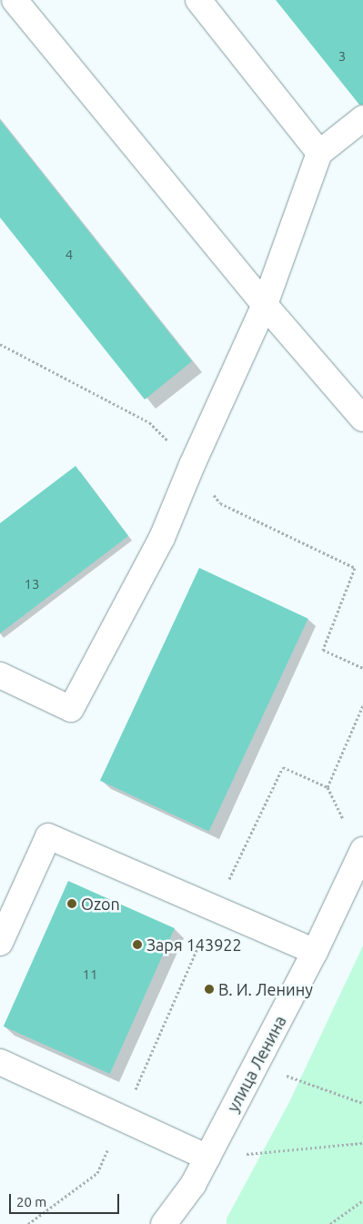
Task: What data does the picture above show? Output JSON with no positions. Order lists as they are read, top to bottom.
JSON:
{
  "streets": {
    "street": ["улица Ленина"]
  },
  "places": ["Ozon", "Заря 143922", "В. И. Ленину"],
  "house_numbers": [
    "3",
    "4",
    "13",
    "11"
  ],
  "scale_bar": "20 m"
}
